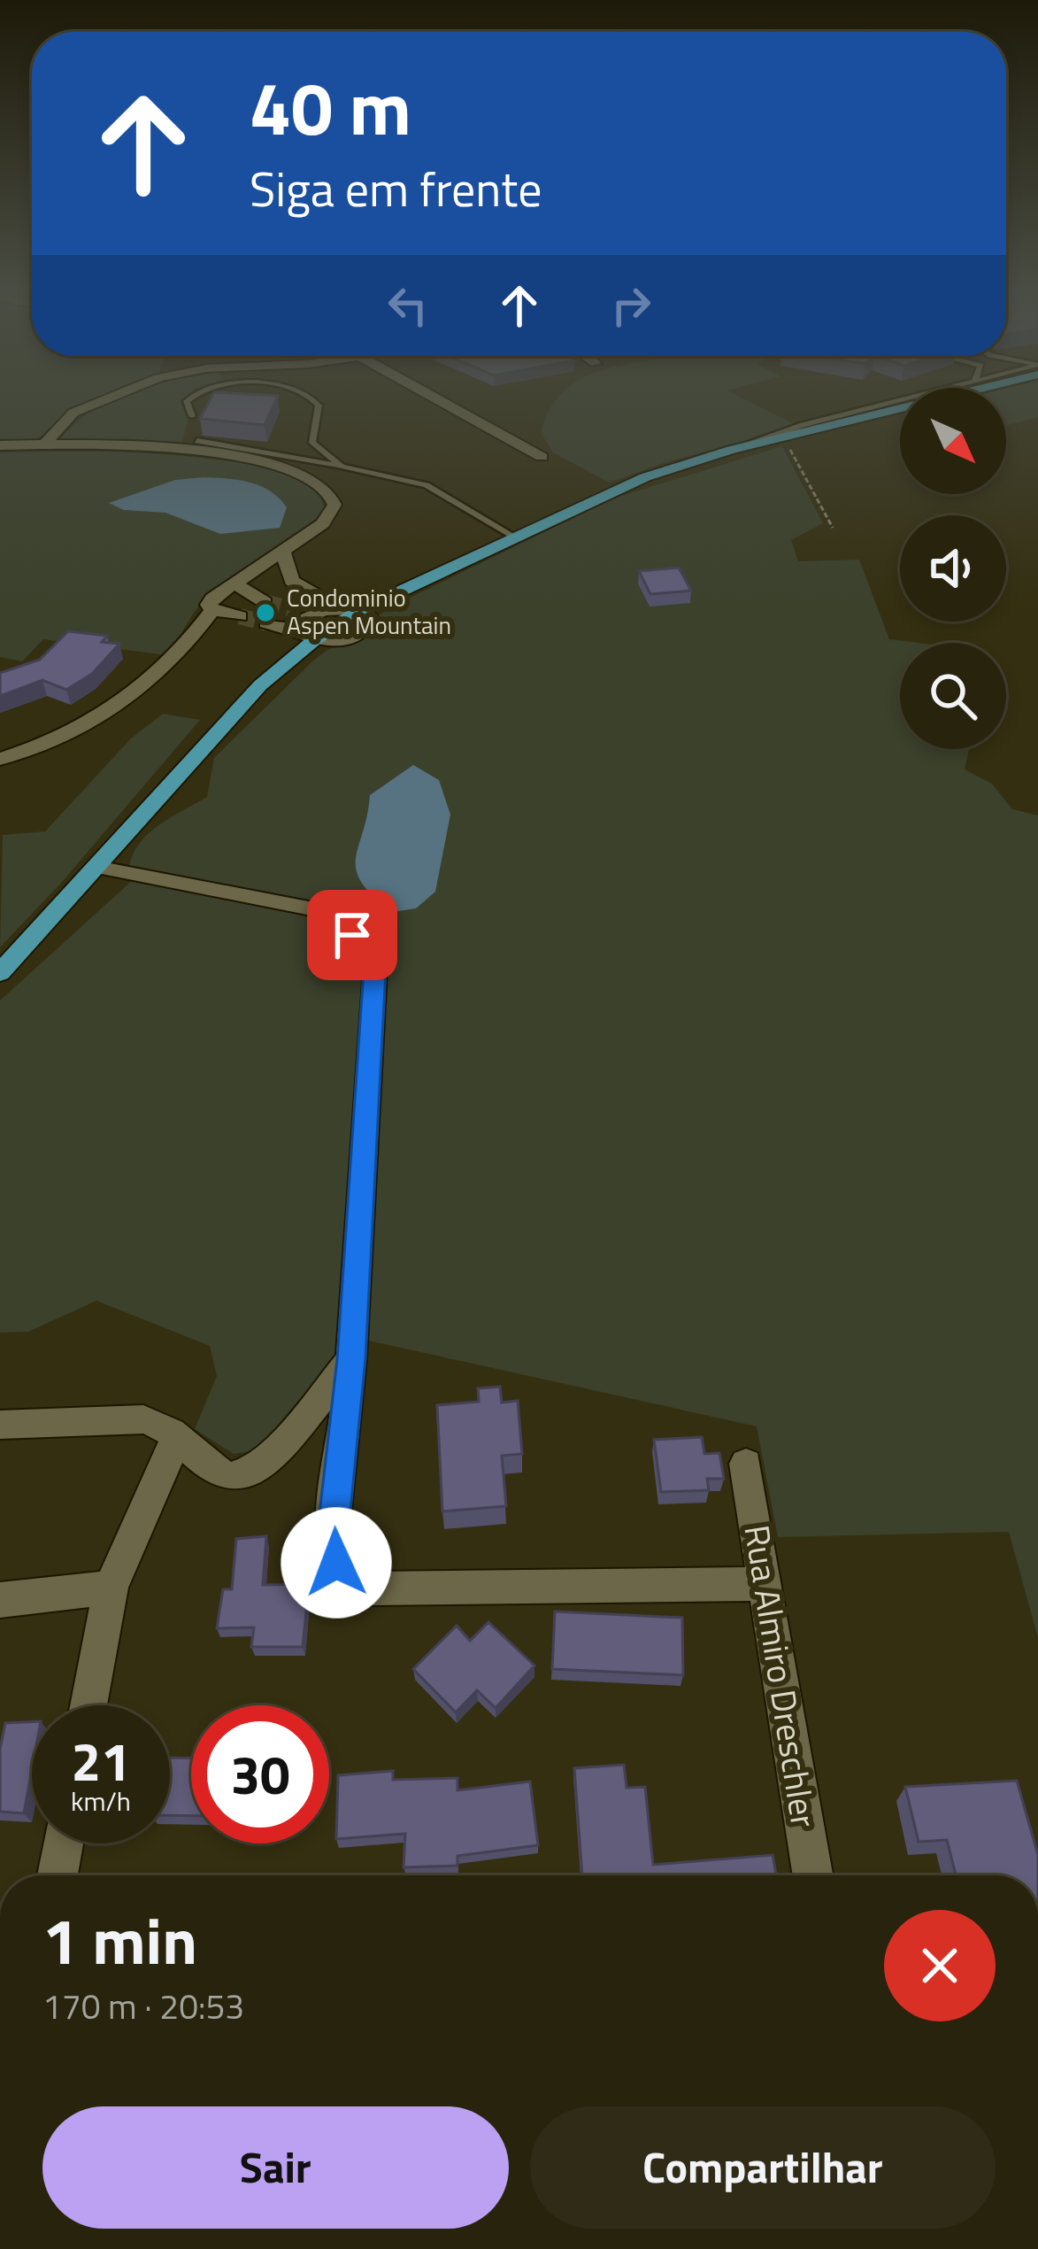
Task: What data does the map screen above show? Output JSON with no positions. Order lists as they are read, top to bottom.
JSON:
{
  "streets": {
    "street": ["Rua Almiro Dreschler"]
  },
  "places": ["Condominio Aspen Mountain"],
  "north": "bottom right",
  "page": {
    "turn": ["40 m", "Siga em frente"],
    "speed": "21 km/h",
    "limit": "30",
    "heading": ["1 min", "170 m · 20:53"],
    "buttons": ["Sair", "Compartilhar"]
  }
}
